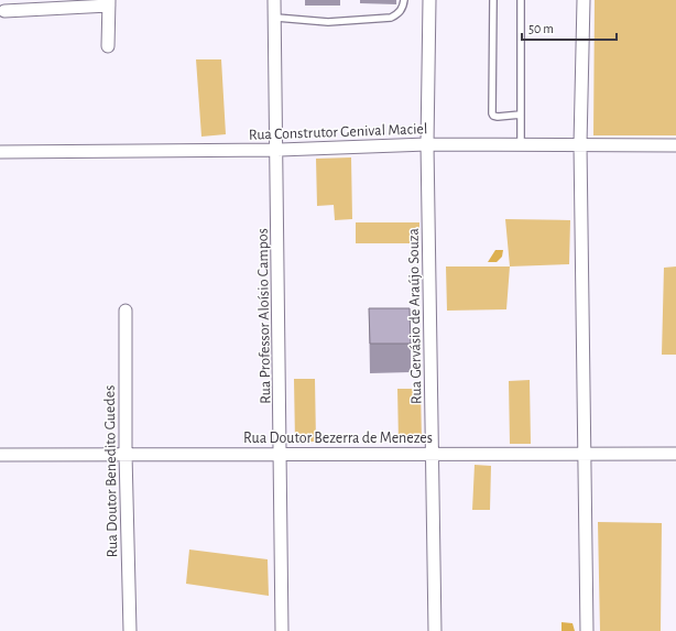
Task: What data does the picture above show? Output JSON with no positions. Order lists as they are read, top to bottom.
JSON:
{
  "streets": {
    "street": [
      "Rua Construtor Genival Maciel",
      "Rua Professor Aloísio Campos",
      "Rua Gervásio de Araújo Souza",
      "Rua Doutor Bezerra de Menezes",
      "Rua Doutor Benedito Guedes"
    ]
  },
  "crossings": [
    ["Rua Construtor Genival Maciel", "Rua Professor Aloísio Campos"],
    ["Rua Construtor Genival Maciel", "Rua Gervásio de Araújo Souza"],
    ["Rua Professor Aloísio Campos", "Rua Doutor Bezerra de Menezes"],
    ["Rua Gervásio de Araújo Souza", "Rua Doutor Bezerra de Menezes"],
    ["Rua Doutor Bezerra de Menezes", "Rua Doutor Benedito Guedes"]
  ],
  "scale_bar": "50 m"
}
